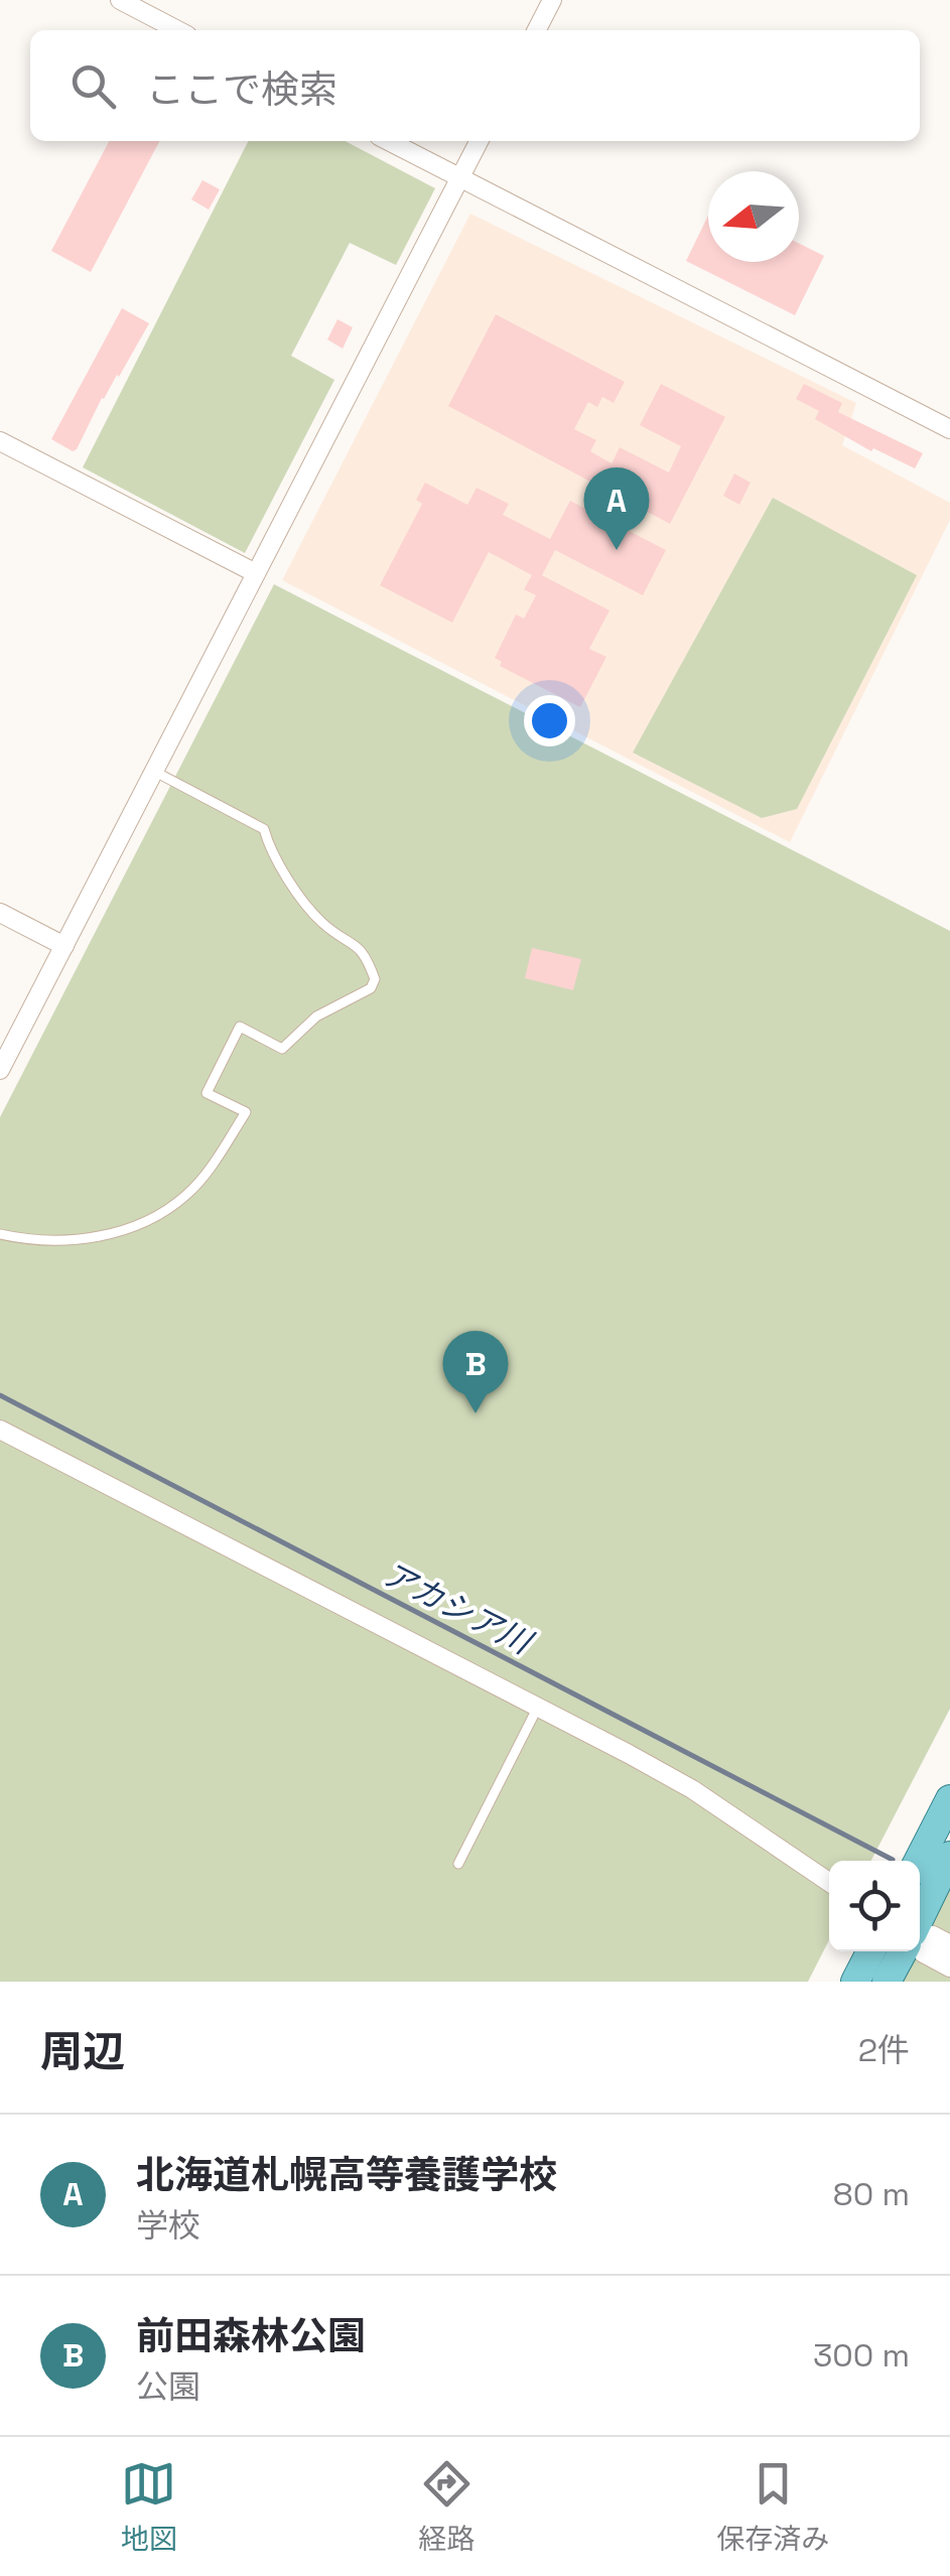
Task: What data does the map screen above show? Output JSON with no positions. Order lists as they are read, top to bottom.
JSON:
{
  "water": ["アカシア川"],
  "north": "left",
  "page": {
    "search": "ここで検索",
    "pins": ["A", "B"],
    "heading": ["周辺", "2件"],
    "list": [
      {
        "mark": "A",
        "name": "北海道札幌高等養護学校",
        "note": "学校",
        "value": "80 m"
      },
      {
        "mark": "B",
        "name": "前田森林公園",
        "note": "公園",
        "value": "300 m"
      }
    ],
    "nav": ["地図", "経路", "保存済み"]
  }
}
